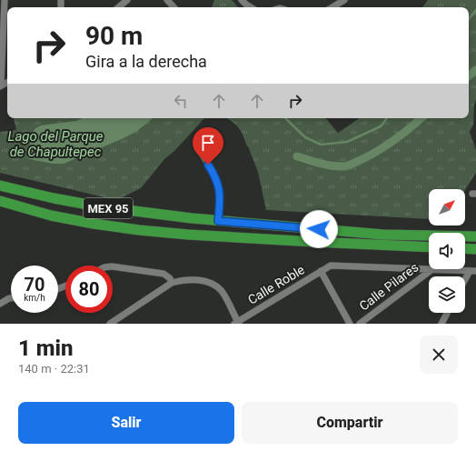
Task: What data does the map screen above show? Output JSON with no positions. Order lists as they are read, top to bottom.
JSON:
{
  "streets": {
    "highway": ["MEX 95"],
    "street": ["Calle Roble", "Calle Pilares"]
  },
  "water": ["Lago del Parque de Chapultepec"],
  "north": "top right",
  "page": {
    "turn": ["90 m", "Gira a la derecha"],
    "speed": "70 km/h",
    "limit": "80",
    "heading": ["1 min", "140 m · 22:31"],
    "buttons": ["Salir", "Compartir"]
  }
}
